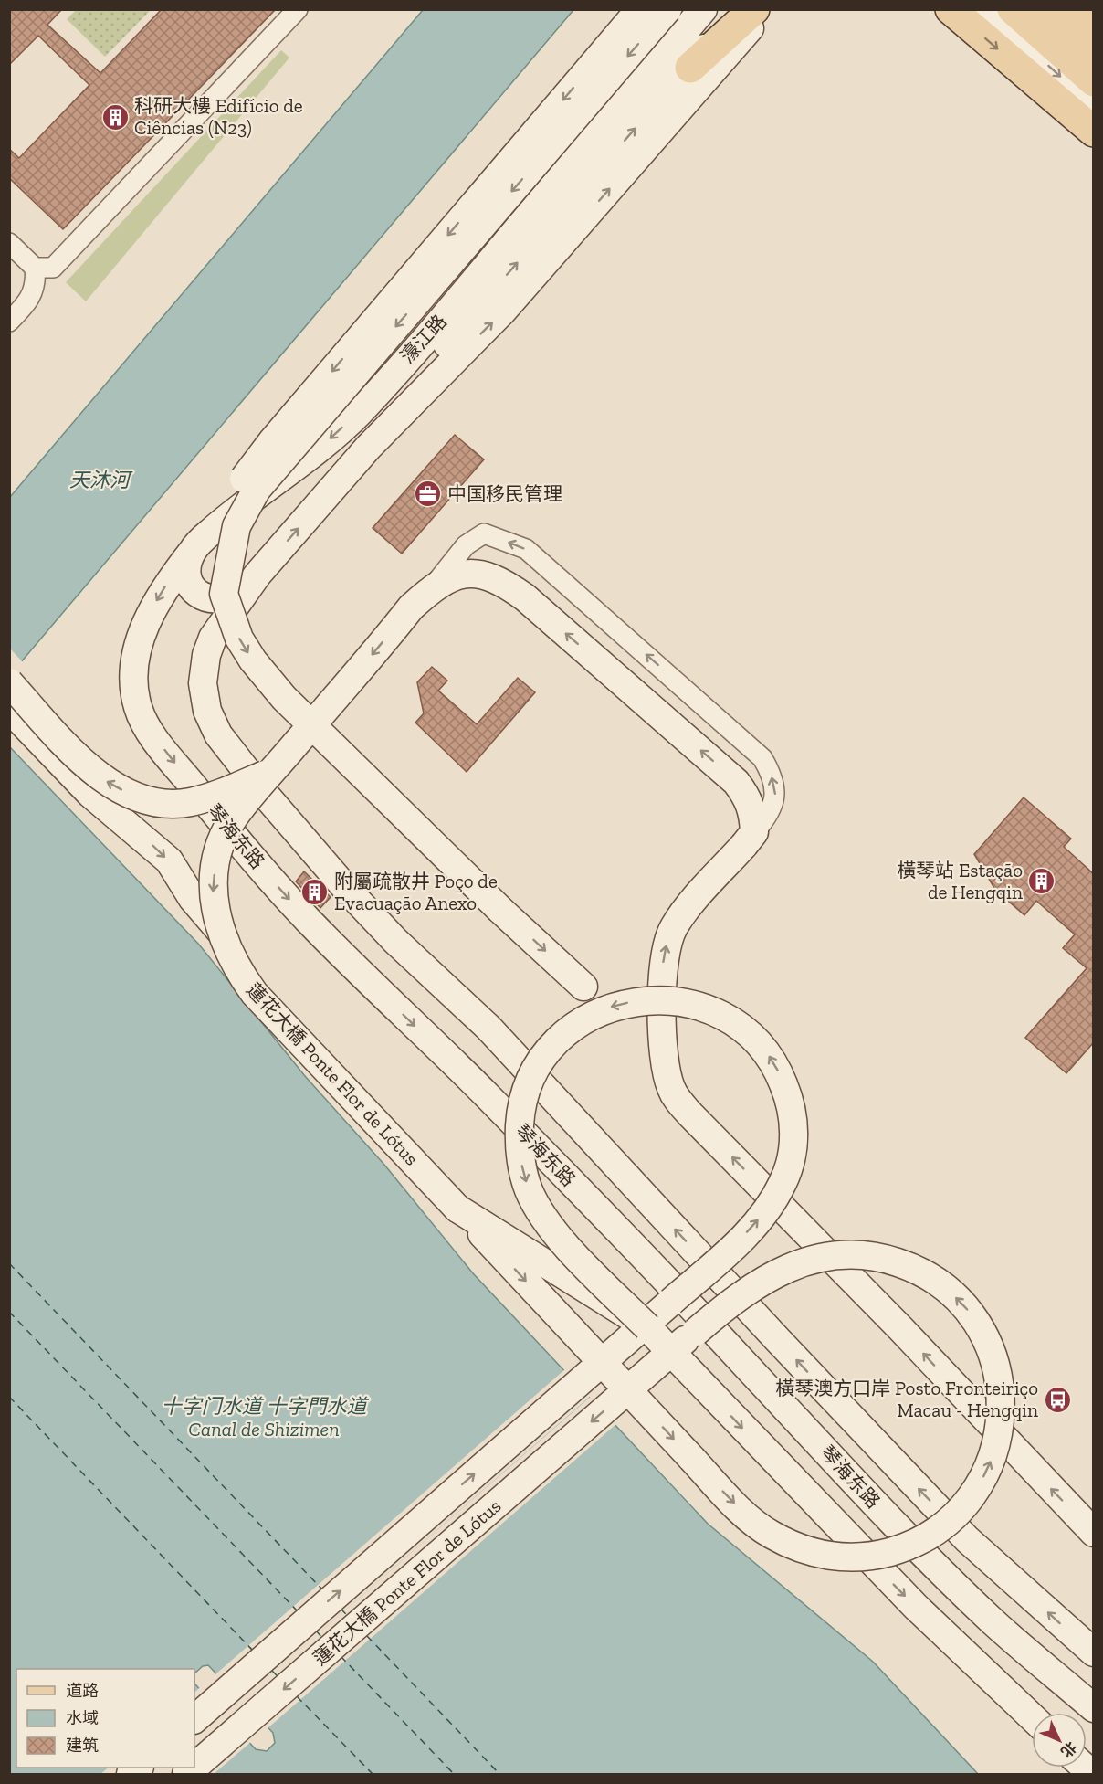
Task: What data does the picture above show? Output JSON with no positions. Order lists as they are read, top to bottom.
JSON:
{
  "streets": {
    "main road": ["濠江路", "琴海东路", "蓮花大橋 Ponte Flor de Lótus"]
  },
  "crossings": [
    ["濠江路", "琴海东路"]
  ],
  "water": ["天沐河", "十字门水道 十字門水道 Canal de Shizimen"],
  "places": {
    "building": ["科研大樓 Edifício de Ciências (N23)", "橫琴站 Estação de Hengqin", "附屬疏散井 Poço de Evacuação Anexo"],
    "office": ["中国移民管理"],
    "bus stop": ["橫琴澳方口岸 Posto Fronteiriço Macau - Hengqin"]
  },
  "legend": ["道路", "水域", "建筑"],
  "north": "bottom right"
}
